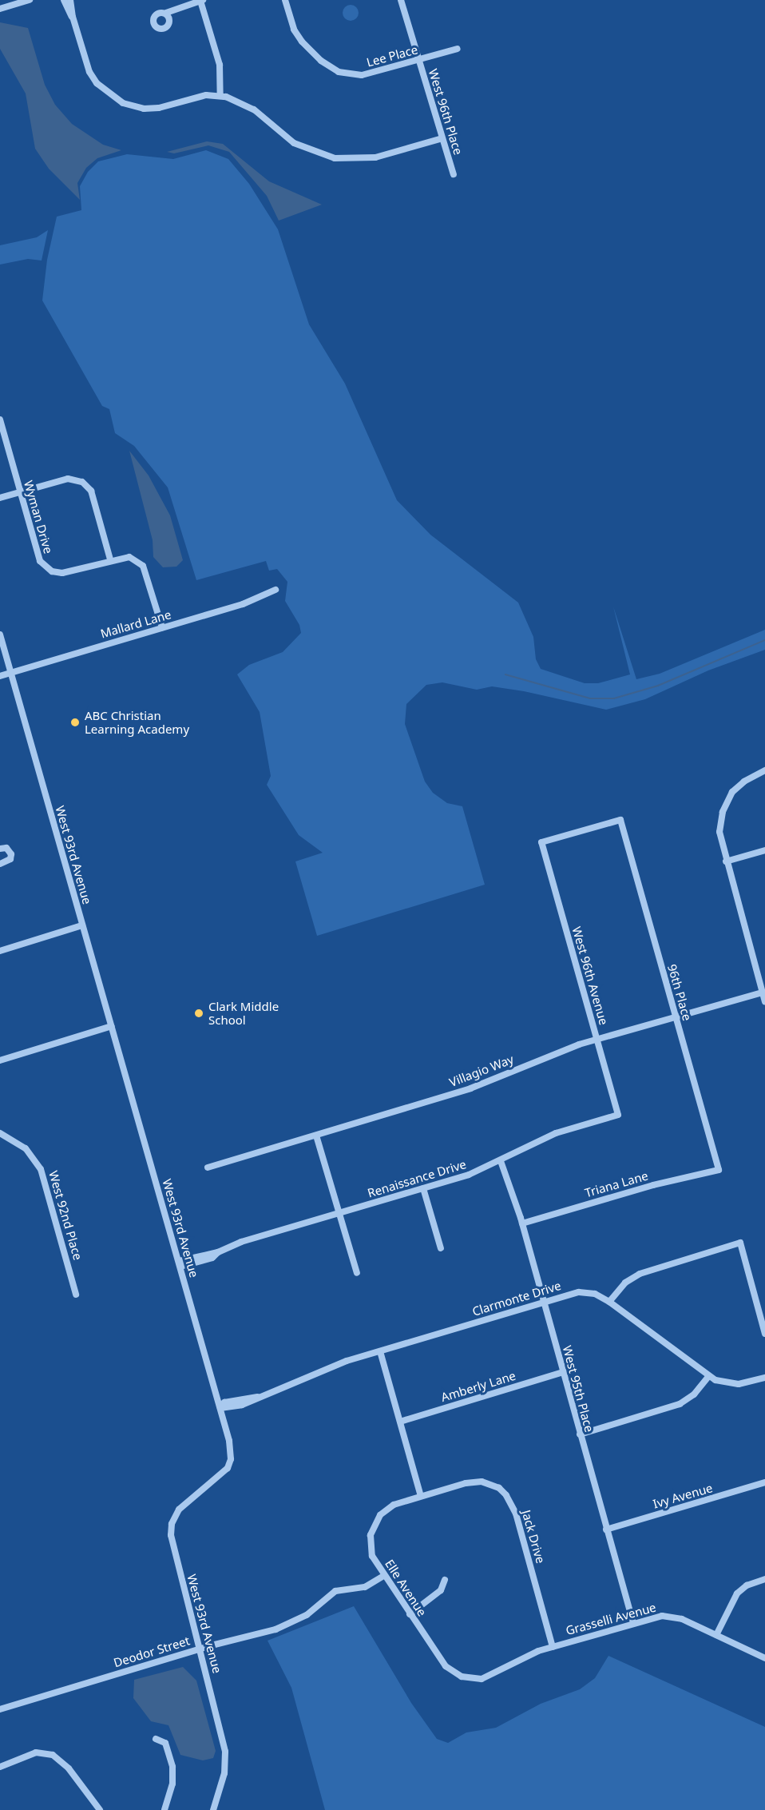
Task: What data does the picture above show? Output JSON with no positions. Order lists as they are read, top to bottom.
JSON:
{
  "streets": {
    "street": [
      "Lee Place",
      "West 96th Place",
      "Wyman Drive",
      "Mallard Lane",
      "West 93rd Avenue",
      "West 96th Avenue",
      "96th Place",
      "Villagio Way",
      "Renaissance Drive",
      "Triana Lane",
      "West 92nd Place",
      "Clarmonte Drive",
      "Amberly Lane",
      "West 95th Place",
      "Ivy Avenue",
      "Jack Drive",
      "Elle Avenue",
      "Grasselli Avenue",
      "Deodor Street"
    ]
  },
  "crossings": [
    ["Lee Place", "West 96th Place"],
    ["Wyman Drive", "Mallard Lane"],
    ["Mallard Lane", "West 93rd Avenue"],
    ["West 93rd Avenue", "Renaissance Drive"],
    ["West 93rd Avenue", "Clarmonte Drive"],
    ["West 93rd Avenue", "Deodor Street"],
    ["West 96th Avenue", "96th Place"],
    ["West 96th Avenue", "Villagio Way"],
    ["West 96th Avenue", "Renaissance Drive"],
    ["96th Place", "Villagio Way"],
    ["96th Place", "Triana Lane"],
    ["Renaissance Drive", "West 95th Place"],
    ["Triana Lane", "West 95th Place"],
    ["Clarmonte Drive", "West 95th Place"],
    ["Amberly Lane", "West 95th Place"],
    ["West 95th Place", "Ivy Avenue"],
    ["West 95th Place", "Grasselli Avenue"],
    ["Jack Drive", "Elle Avenue"],
    ["Jack Drive", "Grasselli Avenue"],
    ["Elle Avenue", "Grasselli Avenue"],
    ["Elle Avenue", "Deodor Street"]
  ],
  "places": ["ABC Christian Learning Academy", "Clark Middle School"]
}
